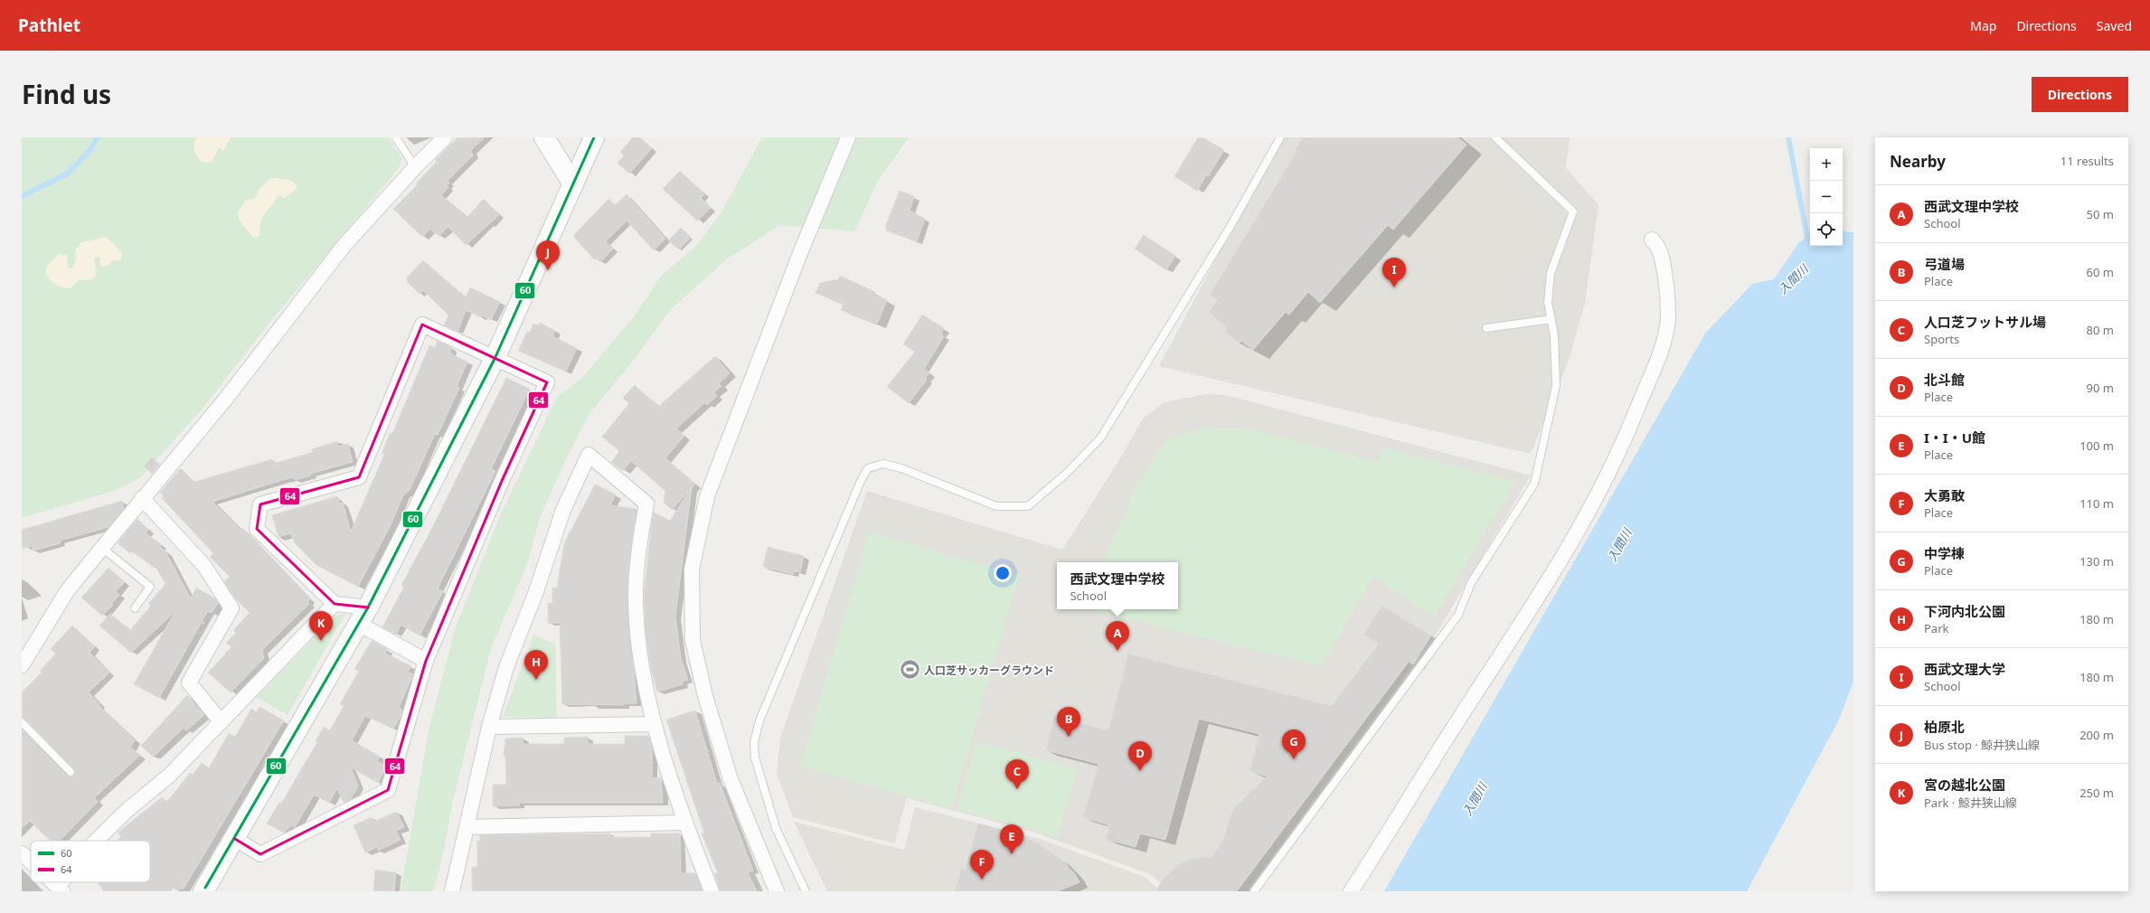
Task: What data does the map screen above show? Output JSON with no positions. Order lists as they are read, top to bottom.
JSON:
{
  "water": ["入間川"],
  "places": {
    "sports": ["人口芝サッカーグラウンド"]
  },
  "lines": ["transit line 60", "transit line 64"],
  "legend": ["60", "64"],
  "page": {
    "header": "Pathlet",
    "nav": ["Map", "Directions", "Saved"],
    "title": "Find us",
    "buttons": "Directions",
    "heading": ["Nearby", "11 results"],
    "map_buttons": ["+", "−"],
    "list": [
      {
        "mark": "A",
        "name": "西武文理中学校",
        "note": "School",
        "value": "50 m"
      },
      {
        "mark": "B",
        "name": "弓道場",
        "note": "Place",
        "value": "60 m"
      },
      {
        "mark": "C",
        "name": "人口芝フットサル場",
        "note": "Sports",
        "value": "80 m"
      },
      {
        "mark": "D",
        "name": "北斗館",
        "note": "Place",
        "value": "90 m"
      },
      {
        "mark": "E",
        "name": "I・I・U館",
        "note": "Place",
        "value": "100 m"
      },
      {
        "mark": "F",
        "name": "大勇敢",
        "note": "Place",
        "value": "110 m"
      },
      {
        "mark": "G",
        "name": "中学棟",
        "note": "Place",
        "value": "130 m"
      },
      {
        "mark": "H",
        "name": "下河内北公園",
        "note": "Park",
        "value": "180 m"
      },
      {
        "mark": "I",
        "name": "西武文理大学",
        "note": "School",
        "value": "180 m"
      },
      {
        "mark": "J",
        "name": "柏原北",
        "note": "Bus stop · 鯨井狭山線",
        "value": "200 m"
      },
      {
        "mark": "K",
        "name": "宮の越北公園",
        "note": "Park · 鯨井狭山線",
        "value": "250 m"
      }
    ],
    "pins": [
      "J",
      "I",
      "K",
      "A",
      "H",
      "B",
      "G",
      "D",
      "C",
      "E",
      "F"
    ],
    "popup": ["西武文理中学校", "School"]
  }
}
